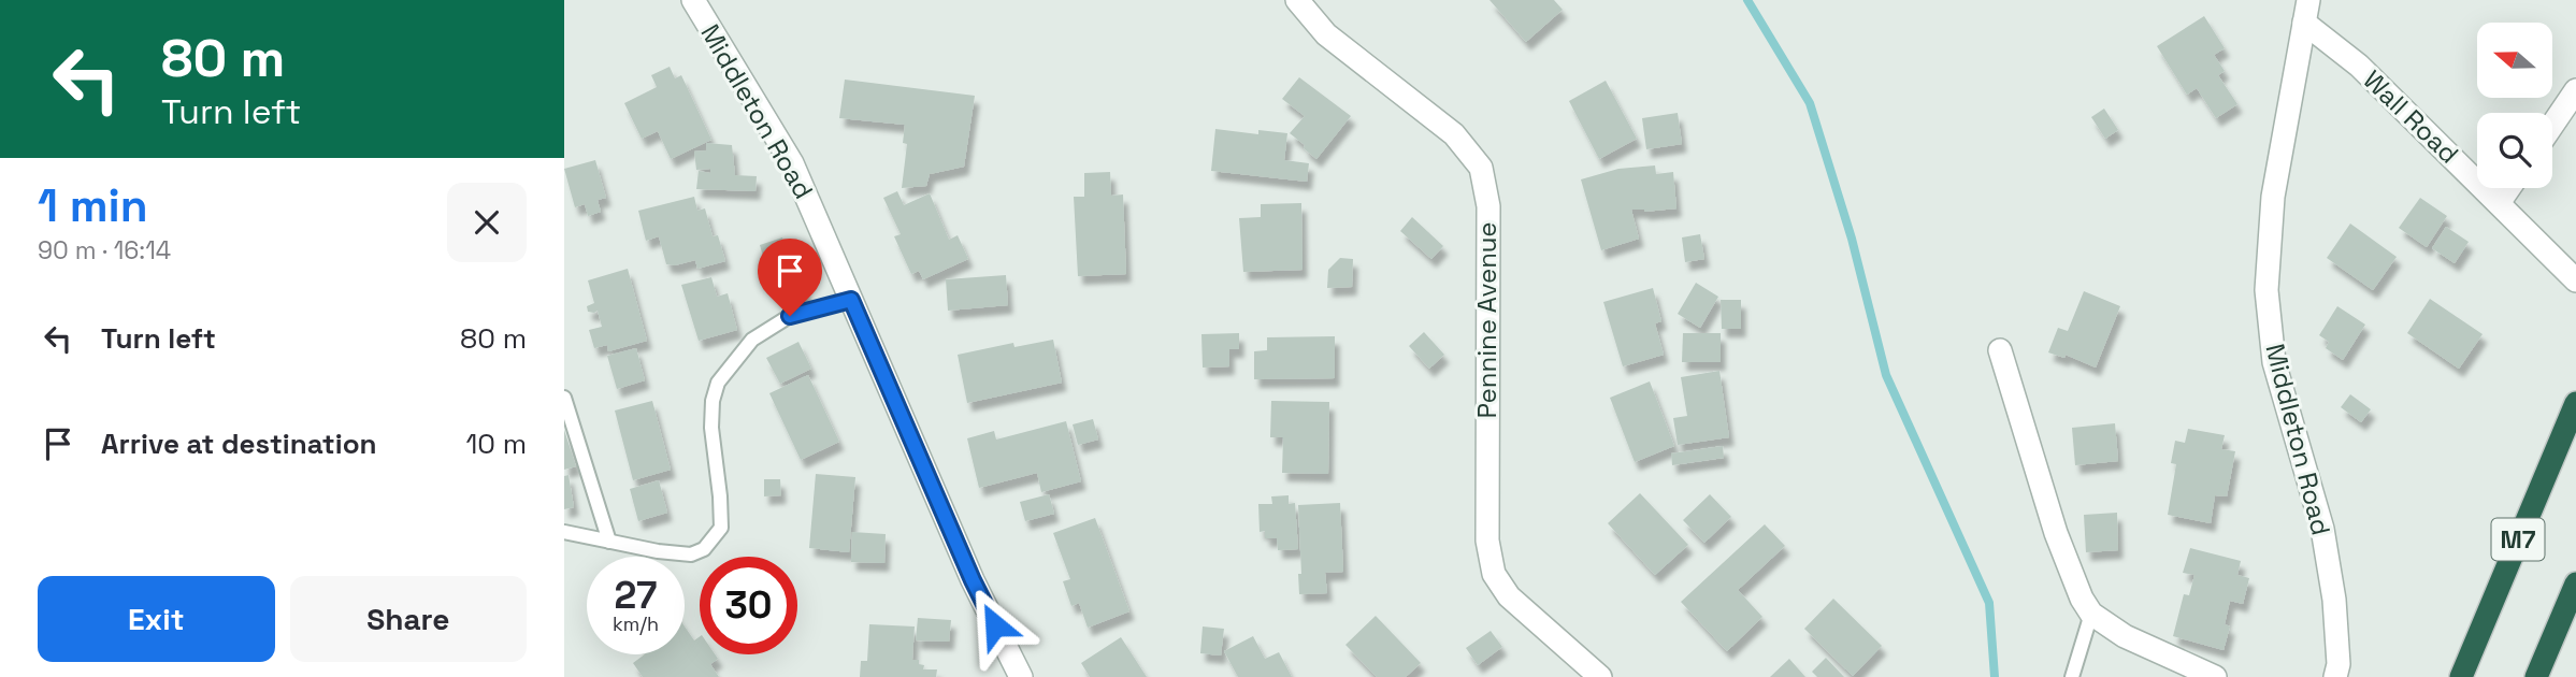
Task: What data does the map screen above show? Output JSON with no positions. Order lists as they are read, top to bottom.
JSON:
{
  "streets": {
    "highway": ["M7"],
    "street": ["Middleton Road", "Wall Road", "Pennine Avenue"]
  },
  "crossings": [
    ["Middleton Road", "Wall Road"]
  ],
  "north": "left",
  "page": {
    "turn": ["80 m", "Turn left"],
    "heading": ["1 min", "90 m · 16:14"],
    "list": [
      {
        "name": "Turn left",
        "value": "80 m"
      },
      {
        "name": "Arrive at destination",
        "value": "10 m"
      }
    ],
    "speed": "27 km/h",
    "limit": "30",
    "buttons": ["Exit", "Share"]
  }
}
